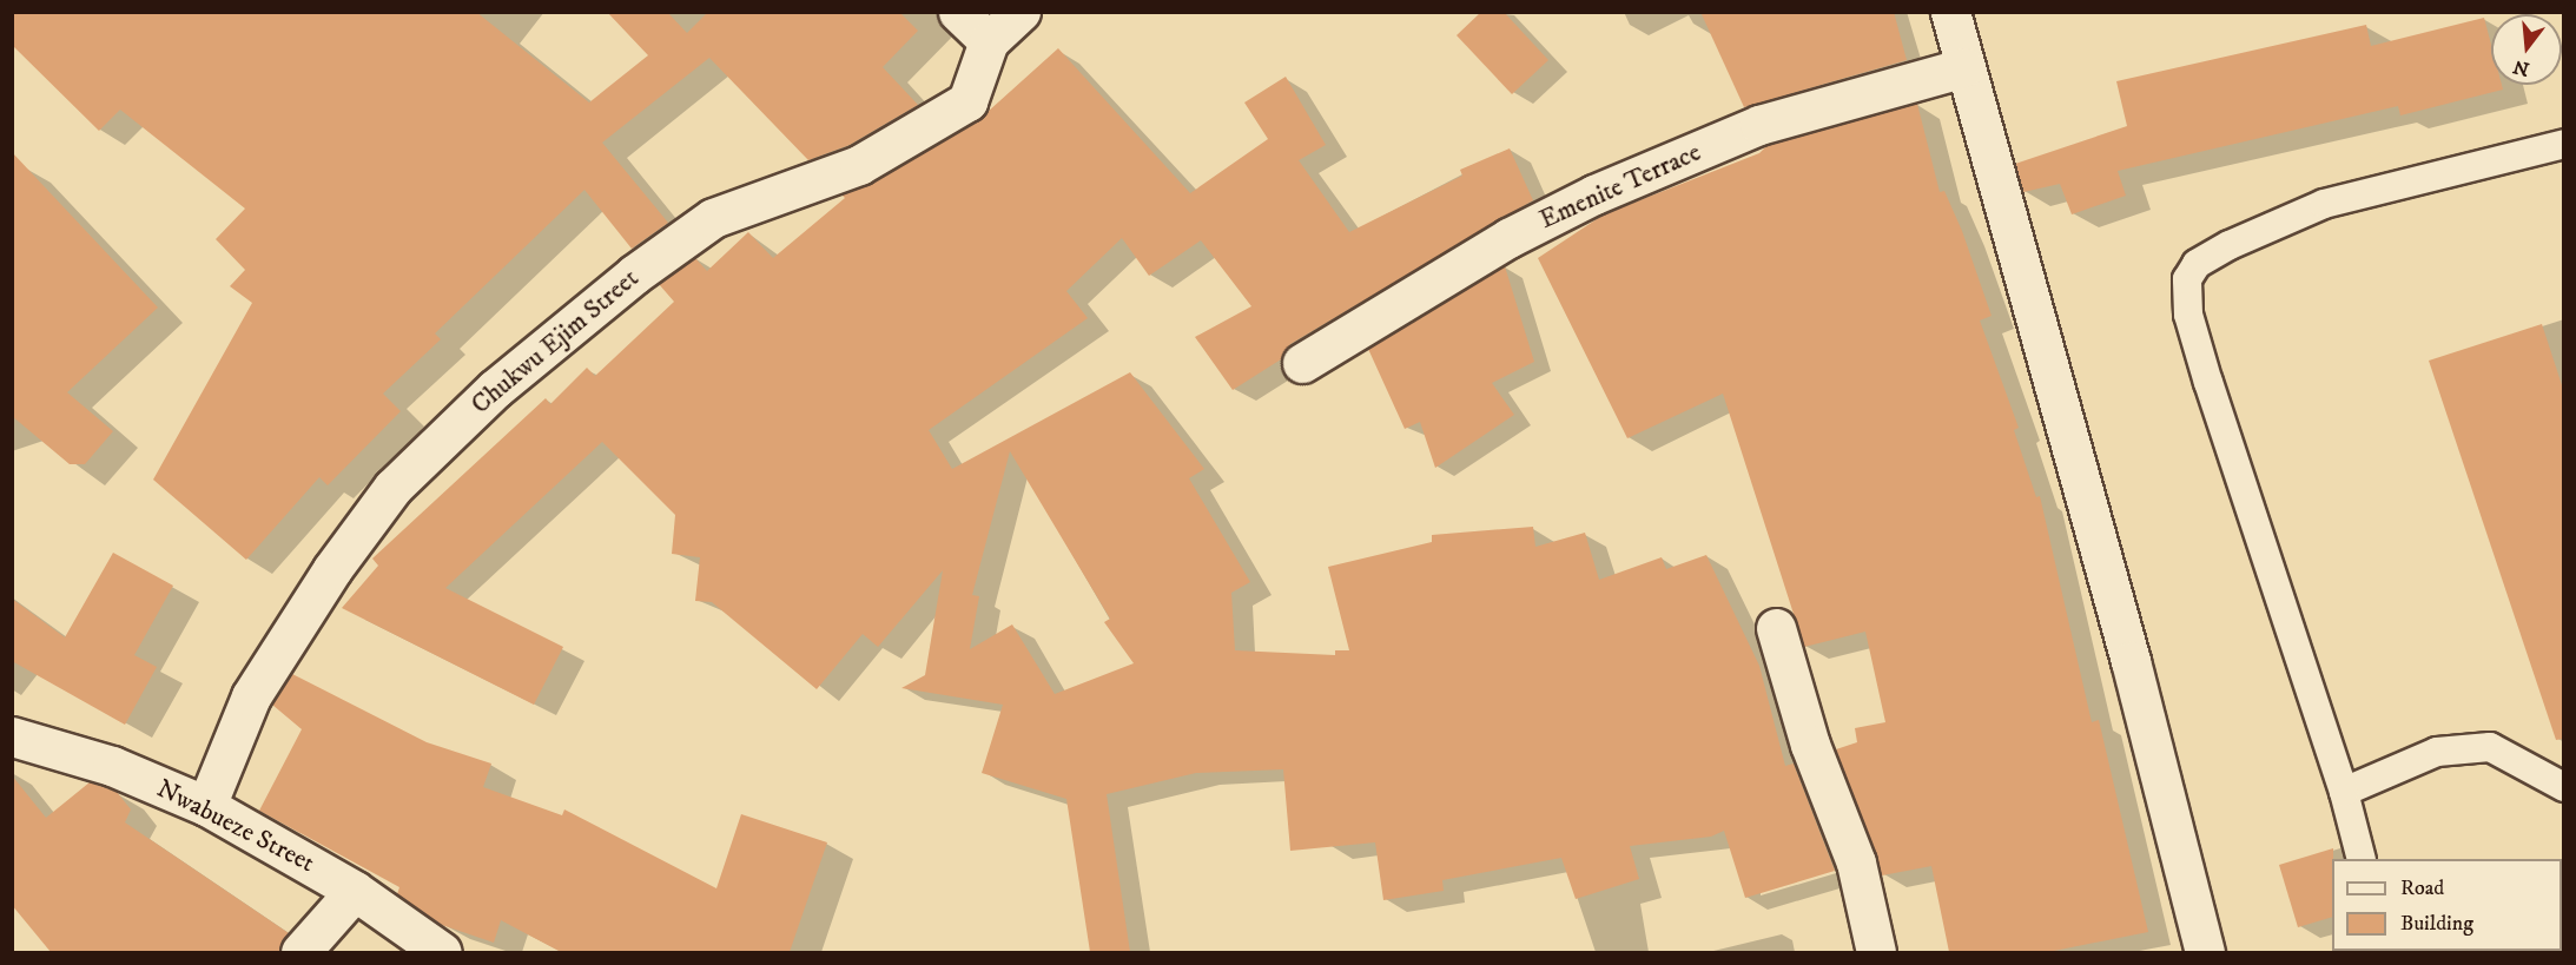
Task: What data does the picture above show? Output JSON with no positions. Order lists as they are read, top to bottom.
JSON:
{
  "streets": {
    "street": ["Emenite Terrace", "Chukwu Ejim Street", "Nwabueze Street"]
  },
  "crossings": [
    ["Chukwu Ejim Street", "Nwabueze Street"]
  ],
  "legend": ["Road", "Building"],
  "north": "bottom"
}
